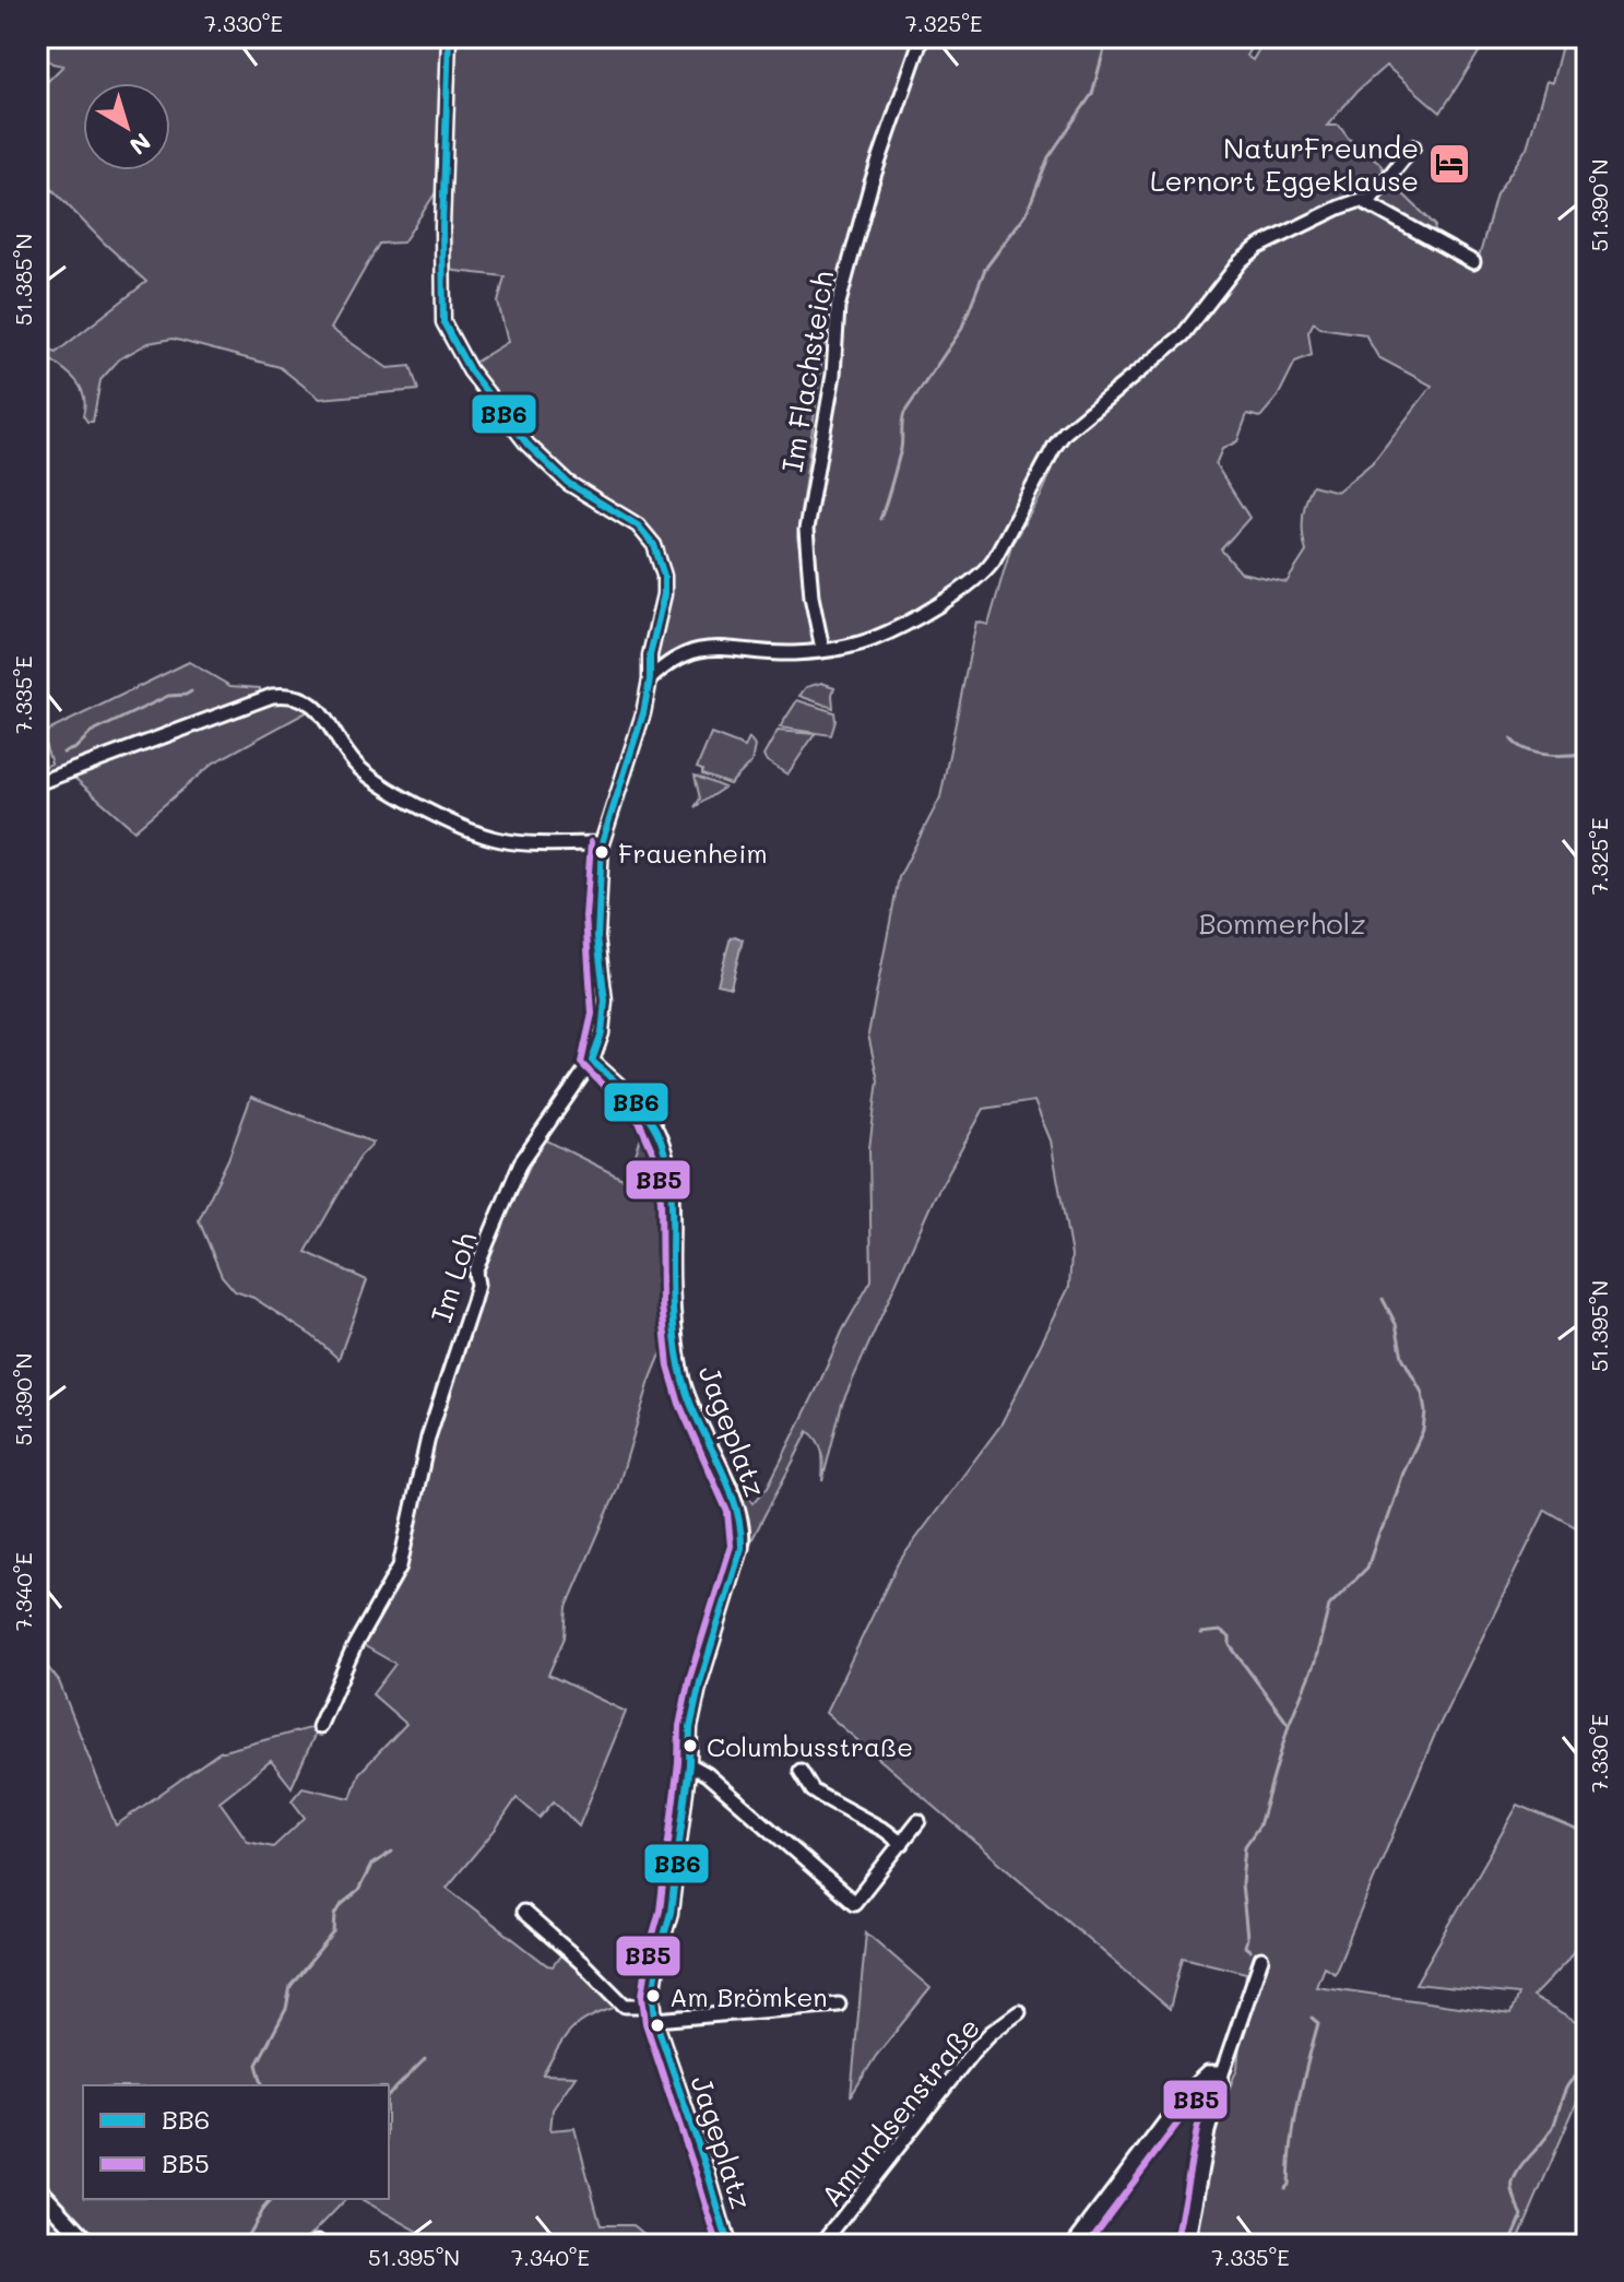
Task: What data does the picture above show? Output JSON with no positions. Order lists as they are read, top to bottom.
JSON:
{
  "streets": {
    "street": [
      "Im Flachsteich",
      "Im Loh",
      "Jageplatz",
      "Amundsenstraße"
    ]
  },
  "crossings": [
    ["Im Loh", "Jageplatz"]
  ],
  "parks": ["Bommerholz"],
  "places": {
    "hotel": ["NaturFreunde Lernort Eggeklause"],
    "other": ["Frauenheim", "Columbusstraße", "Am Brömken"]
  },
  "lines": ["transit line BB6", "transit line BB5"],
  "legend": ["BB6", "BB5"],
  "north": "bottom right",
  "coordinates": [
    "7.330°E",
    "7.325°E",
    "51.390°N",
    "51.385°N",
    "7.335°E",
    "51.395°N",
    "7.340°E"
  ]
}
